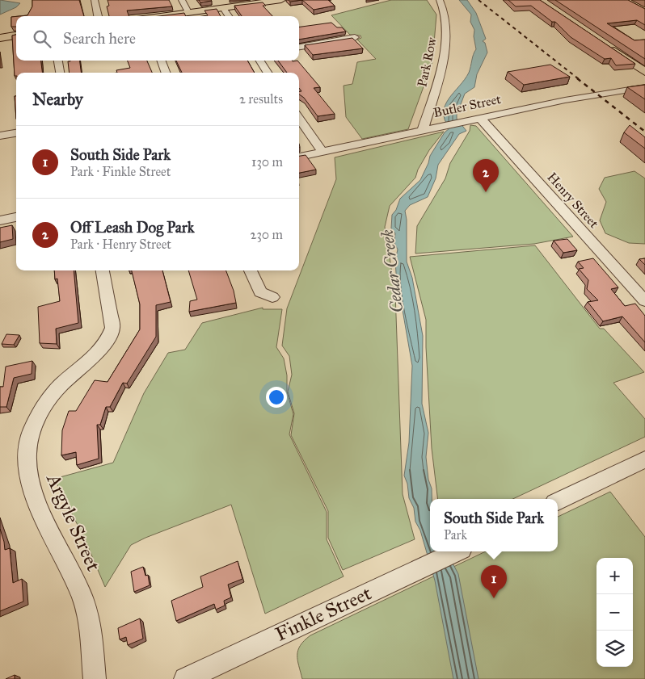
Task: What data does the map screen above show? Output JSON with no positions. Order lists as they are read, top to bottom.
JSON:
{
  "streets": {
    "street": [
      "Park Row",
      "Butler Street",
      "Henry Street",
      "Argyle Street",
      "Finkle Street"
    ]
  },
  "crossings": [
    ["Park Row", "Butler Street"],
    ["Butler Street", "Henry Street"]
  ],
  "water": ["Cedar Creek"],
  "page": {
    "search": "Search here",
    "heading": ["Nearby", "2 results"],
    "list": [
      {
        "mark": "1",
        "name": "South Side Park",
        "note": "Park · Finkle Street",
        "value": "130 m"
      },
      {
        "mark": "2",
        "name": "Off Leash Dog Park",
        "note": "Park · Henry Street",
        "value": "230 m"
      }
    ],
    "pins": ["2", "1"],
    "popup": ["South Side Park", "Park"],
    "map_buttons": ["+", "−"]
  }
}
